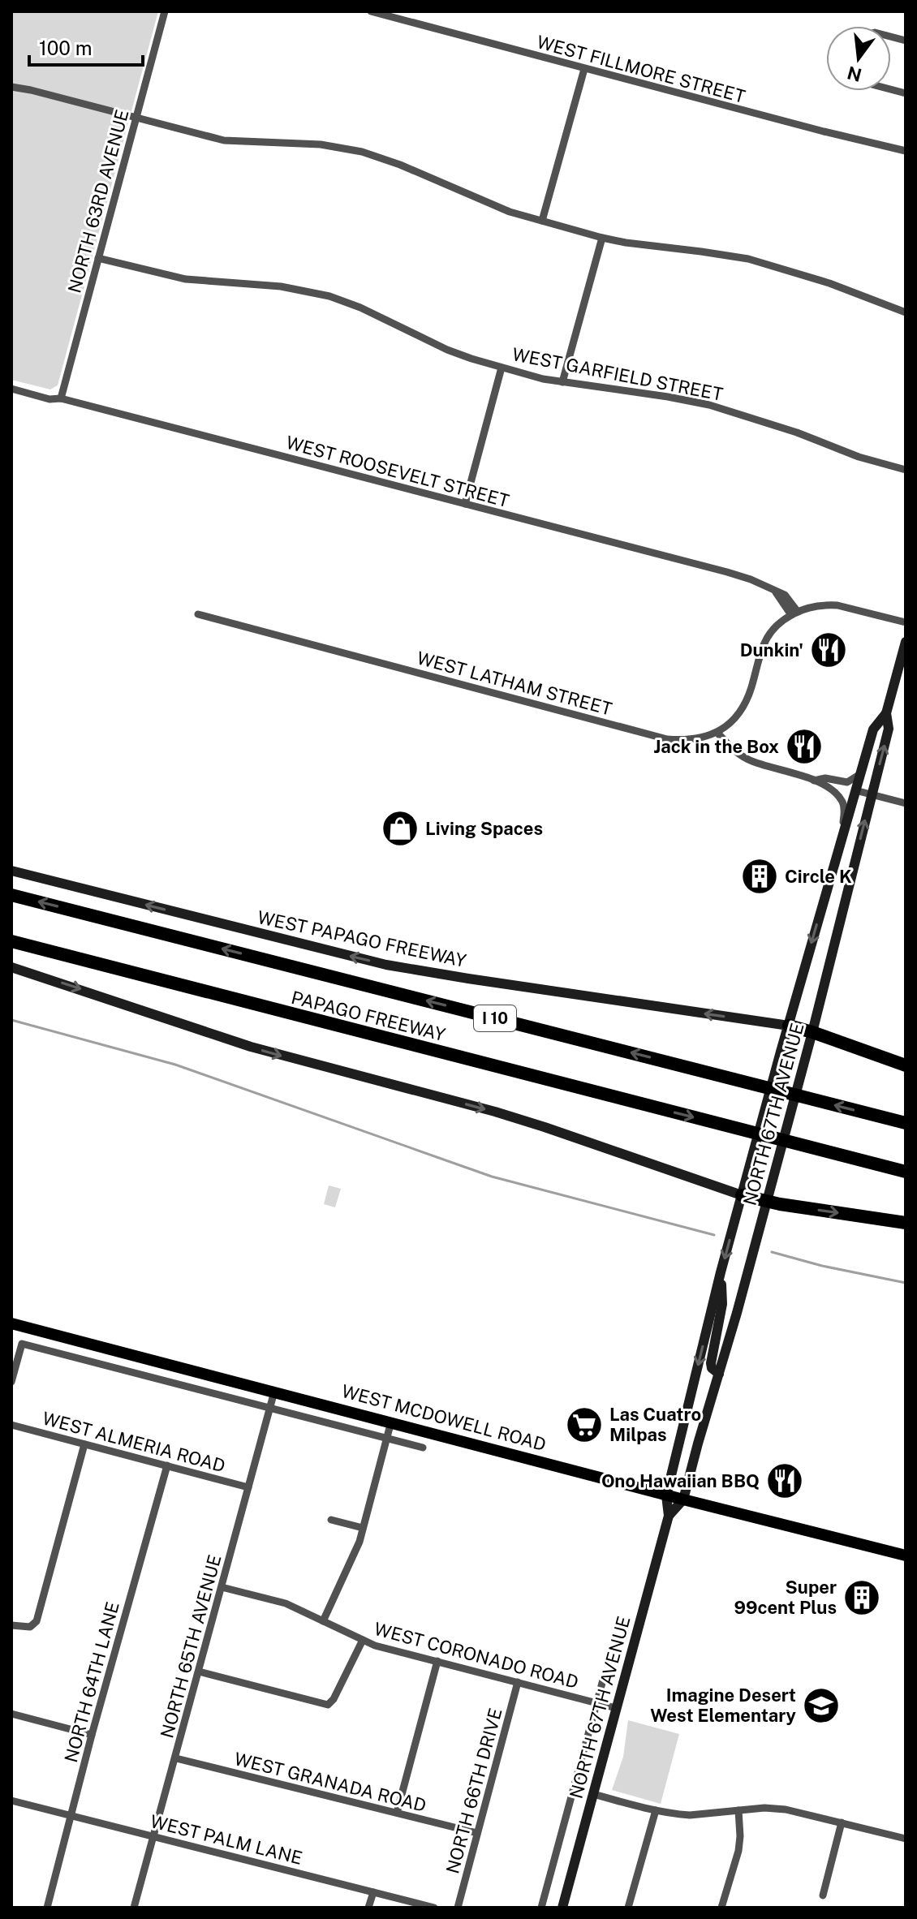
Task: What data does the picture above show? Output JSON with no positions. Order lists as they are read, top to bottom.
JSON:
{
  "streets": {
    "highway": ["PAPAGO FREEWAY", "I 10"],
    "main road": ["WEST PAPAGO FREEWAY", "NORTH 67TH AVENUE", "WEST MCDOWELL ROAD"],
    "street": [
      "WEST FILLMORE STREET",
      "NORTH 63RD AVENUE",
      "WEST GARFIELD STREET",
      "WEST ROOSEVELT STREET",
      "WEST LATHAM STREET",
      "WEST ALMERIA ROAD",
      "NORTH 65TH AVENUE",
      "WEST CORONADO ROAD",
      "NORTH 64TH LANE",
      "WEST GRANADA ROAD",
      "NORTH 66TH DRIVE",
      "WEST PALM LANE"
    ]
  },
  "crossings": [
    ["NORTH 63RD AVENUE", "WEST GARFIELD STREET"],
    ["NORTH 63RD AVENUE", "WEST ROOSEVELT STREET"],
    ["WEST PAPAGO FREEWAY", "NORTH 67TH AVENUE"],
    ["NORTH 67TH AVENUE", "WEST MCDOWELL ROAD"],
    ["NORTH 67TH AVENUE", "WEST CORONADO ROAD"],
    ["WEST MCDOWELL ROAD", "NORTH 65TH AVENUE"],
    ["WEST ALMERIA ROAD", "NORTH 65TH AVENUE"],
    ["WEST ALMERIA ROAD", "NORTH 64TH LANE"],
    ["NORTH 65TH AVENUE", "WEST CORONADO ROAD"],
    ["NORTH 65TH AVENUE", "WEST GRANADA ROAD"],
    ["NORTH 65TH AVENUE", "WEST PALM LANE"],
    ["WEST CORONADO ROAD", "NORTH 66TH DRIVE"],
    ["NORTH 64TH LANE", "WEST PALM LANE"],
    ["WEST GRANADA ROAD", "NORTH 66TH DRIVE"]
  ],
  "one_way": ["WEST PAPAGO FREEWAY"],
  "places": {
    "restaurant": ["Dunkin'", "Jack in the Box", "Ono Hawaiian BBQ"],
    "shop": ["Living Spaces"],
    "building": ["Circle K", "Super 99cent Plus"],
    "supermarket": ["Las Cuatro Milpas"],
    "school or university": ["Imagine Desert West Elementary"]
  },
  "scale_bar": "100 m",
  "north": "bottom"
}
